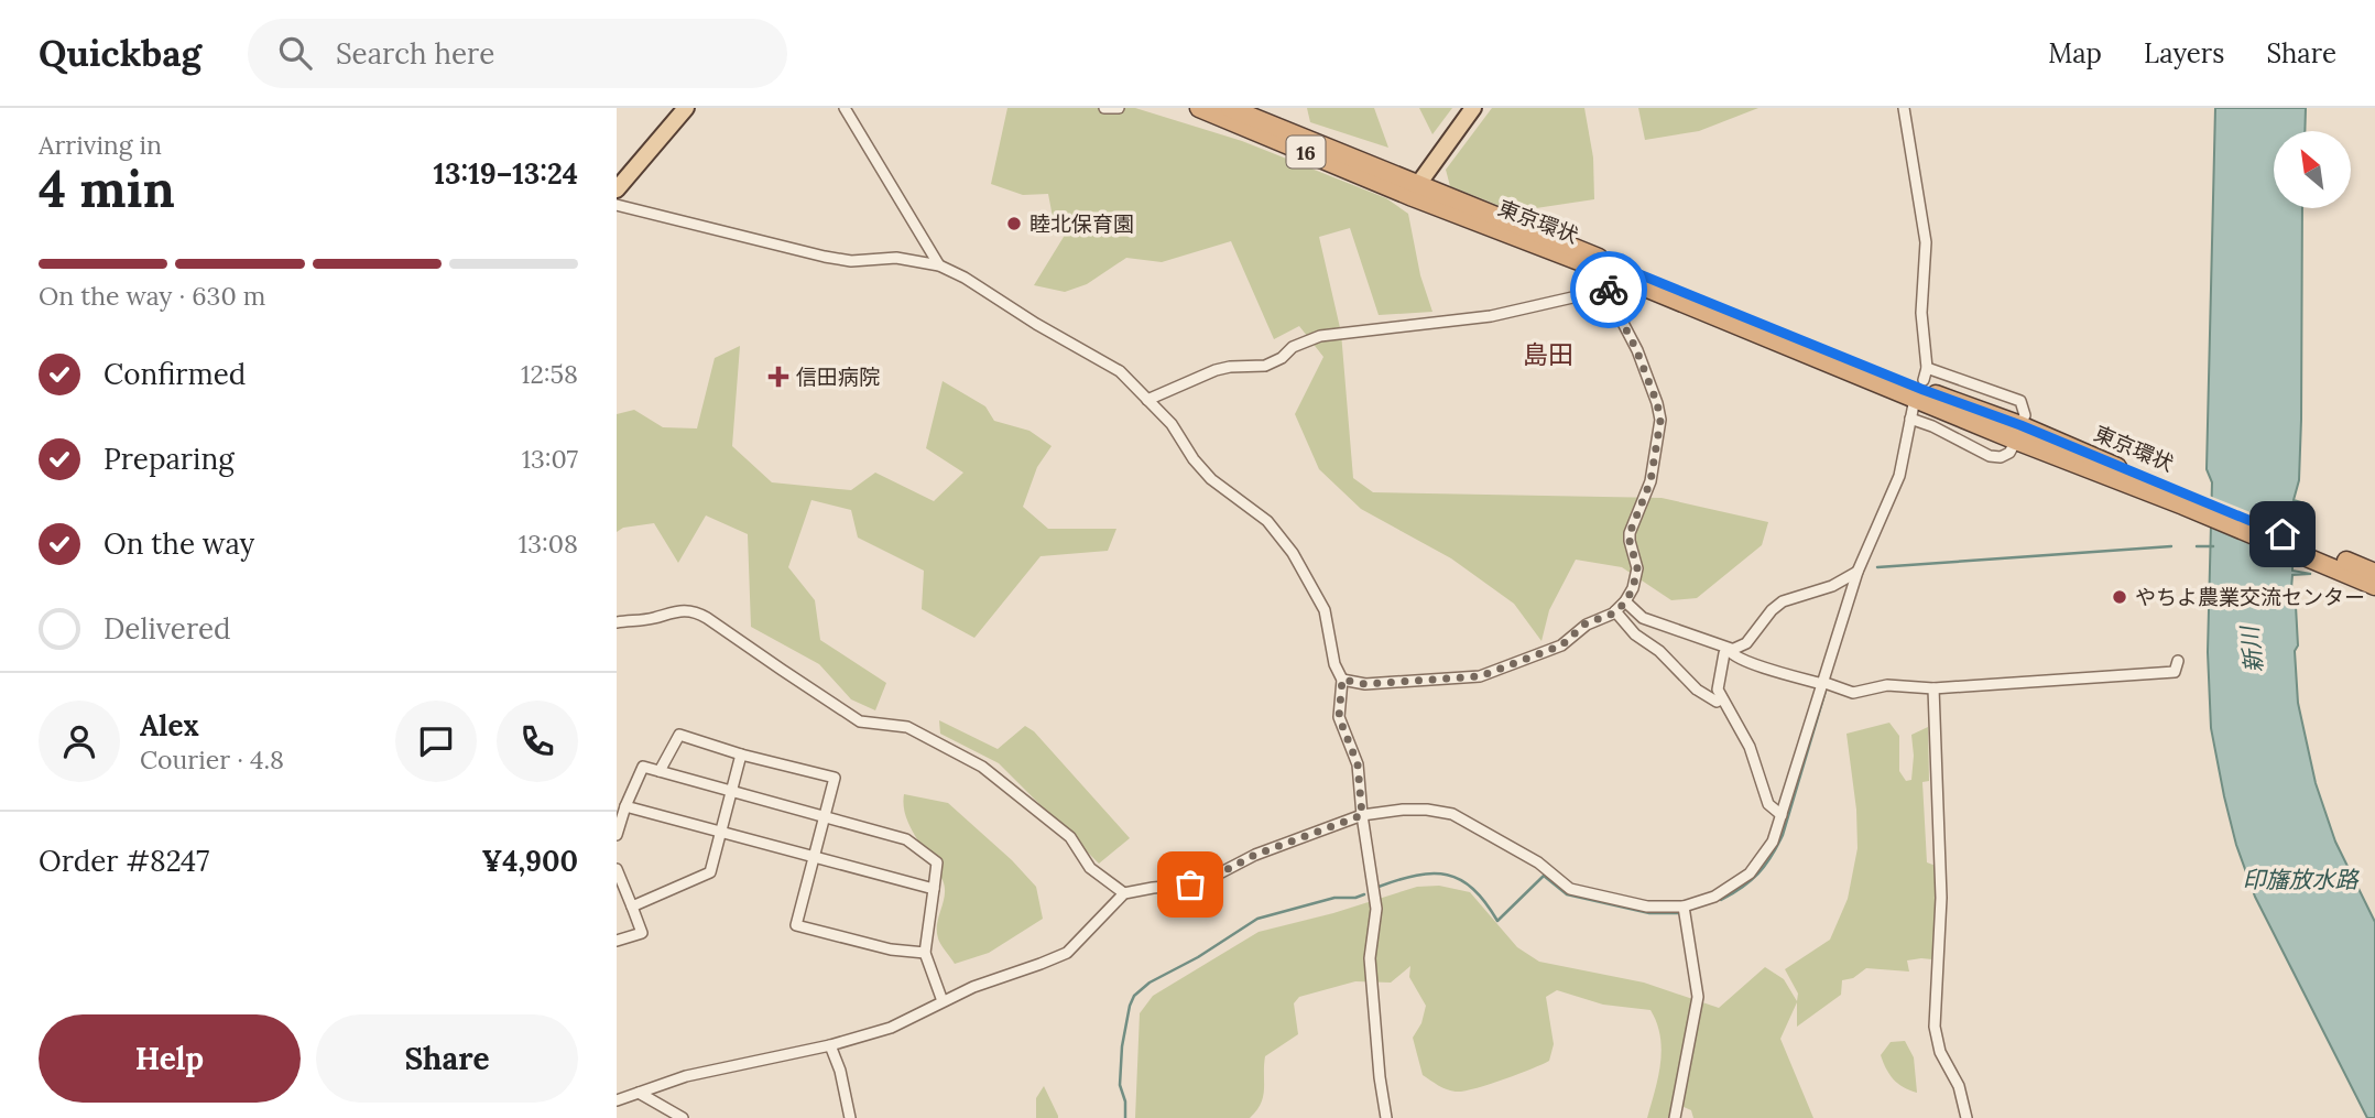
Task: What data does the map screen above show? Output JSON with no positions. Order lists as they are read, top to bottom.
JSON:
{
  "streets": {
    "highway": ["16", "東京環状"]
  },
  "districts": ["島田"],
  "water": ["新川", "印旛放水路"],
  "places": {
    "other": ["睦北保育園", "やちよ農業交流センター"],
    "health": ["信田病院"]
  },
  "north": "top left",
  "page": {
    "header": "Quickbag",
    "search": "Search here",
    "nav": ["Map", "Layers", "Share"],
    "heading": ["4 min", "Arriving in", "13:19–13:24"],
    "panel": [
      "Alex",
      "Courier · 4.8",
      "Order #8247",
      "¥4,900"
    ],
    "bar": "On the way · 630 m",
    "list": [
      ["Confirmed", "12:58"],
      ["Preparing", "13:07"],
      ["On the way", "13:08"],
      "Delivered"
    ],
    "buttons": ["Help", "Share"]
  }
}
